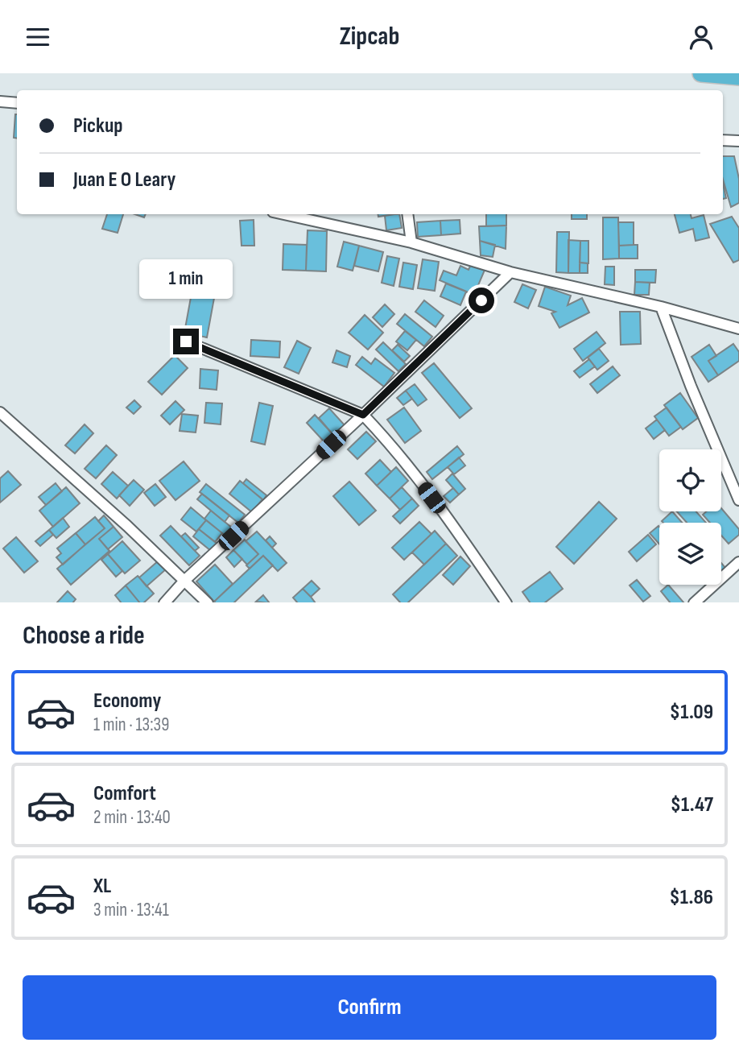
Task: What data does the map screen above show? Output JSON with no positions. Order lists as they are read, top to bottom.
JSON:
{
  "page": {
    "header": "Zipcab",
    "banner": ["Pickup", "Juan E O Leary"],
    "bubble": "1 min",
    "heading": "Choose a ride",
    "list": [
      {
        "name": "Economy",
        "note": "1 min · 13:39",
        "value": "$1.09"
      },
      {
        "name": "Comfort",
        "note": "2 min · 13:40",
        "value": "$1.47"
      },
      {
        "name": "XL",
        "note": "3 min · 13:41",
        "value": "$1.86"
      }
    ],
    "buttons": "Confirm"
  }
}
